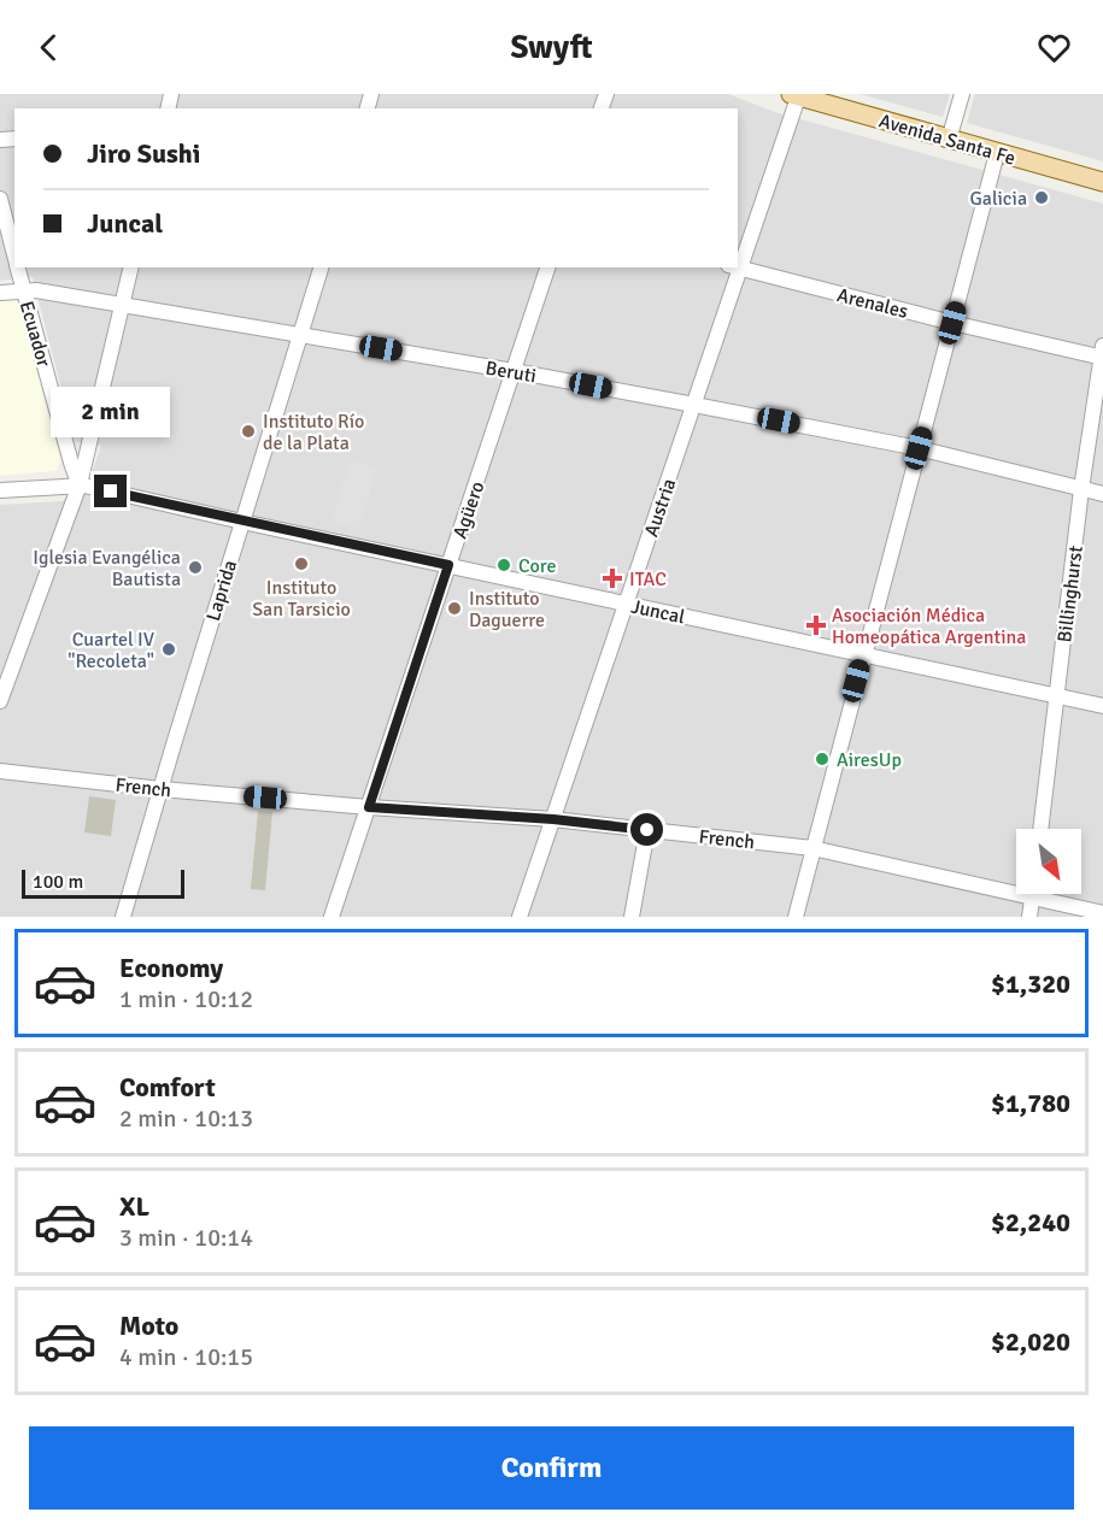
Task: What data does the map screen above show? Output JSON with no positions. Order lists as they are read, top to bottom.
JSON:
{
  "streets": {
    "main road": ["Avenida Santa Fe"],
    "street": [
      "Arenales",
      "Ecuador",
      "Beruti",
      "Austria",
      "Agüero",
      "Laprida",
      "Billinghurst",
      "Juncal",
      "French"
    ]
  },
  "crossings": [
    ["Avenida Santa Fe", "Austria"],
    ["Arenales", "Austria"],
    ["Arenales", "Billinghurst"],
    ["Ecuador", "Beruti"],
    ["Ecuador", "Juncal"],
    ["Beruti", "Austria"],
    ["Beruti", "Agüero"],
    ["Beruti", "Laprida"],
    ["Beruti", "Billinghurst"],
    ["Austria", "Juncal"],
    ["Austria", "French"],
    ["Agüero", "Juncal"],
    ["Agüero", "French"],
    ["Laprida", "Juncal"],
    ["Laprida", "French"],
    ["Billinghurst", "Juncal"]
  ],
  "places": {
    "other": [
      "Galicia",
      "Instituto Río de la Plata",
      "Instituto San Tarsicio",
      "Core",
      "Iglesia Evangélica Bautista",
      "Instituto Daguerre",
      "Cuartel IV \"Recoleta\"",
      "AiresUp"
    ],
    "health": ["ITAC", "Asociación Médica Homeopática Argentina"]
  },
  "scale_bar": "100 m",
  "north": "bottom right",
  "page": {
    "header": "Swyft",
    "banner": ["Jiro Sushi", "Juncal"],
    "bubble": "2 min",
    "scale": "100 m",
    "list": [
      {
        "name": "Economy",
        "note": "1 min · 10:12",
        "value": "$1,320"
      },
      {
        "name": "Comfort",
        "note": "2 min · 10:13",
        "value": "$1,780"
      },
      {
        "name": "XL",
        "note": "3 min · 10:14",
        "value": "$2,240"
      },
      {
        "name": "Moto",
        "note": "4 min · 10:15",
        "value": "$2,020"
      }
    ],
    "buttons": "Confirm"
  }
}
